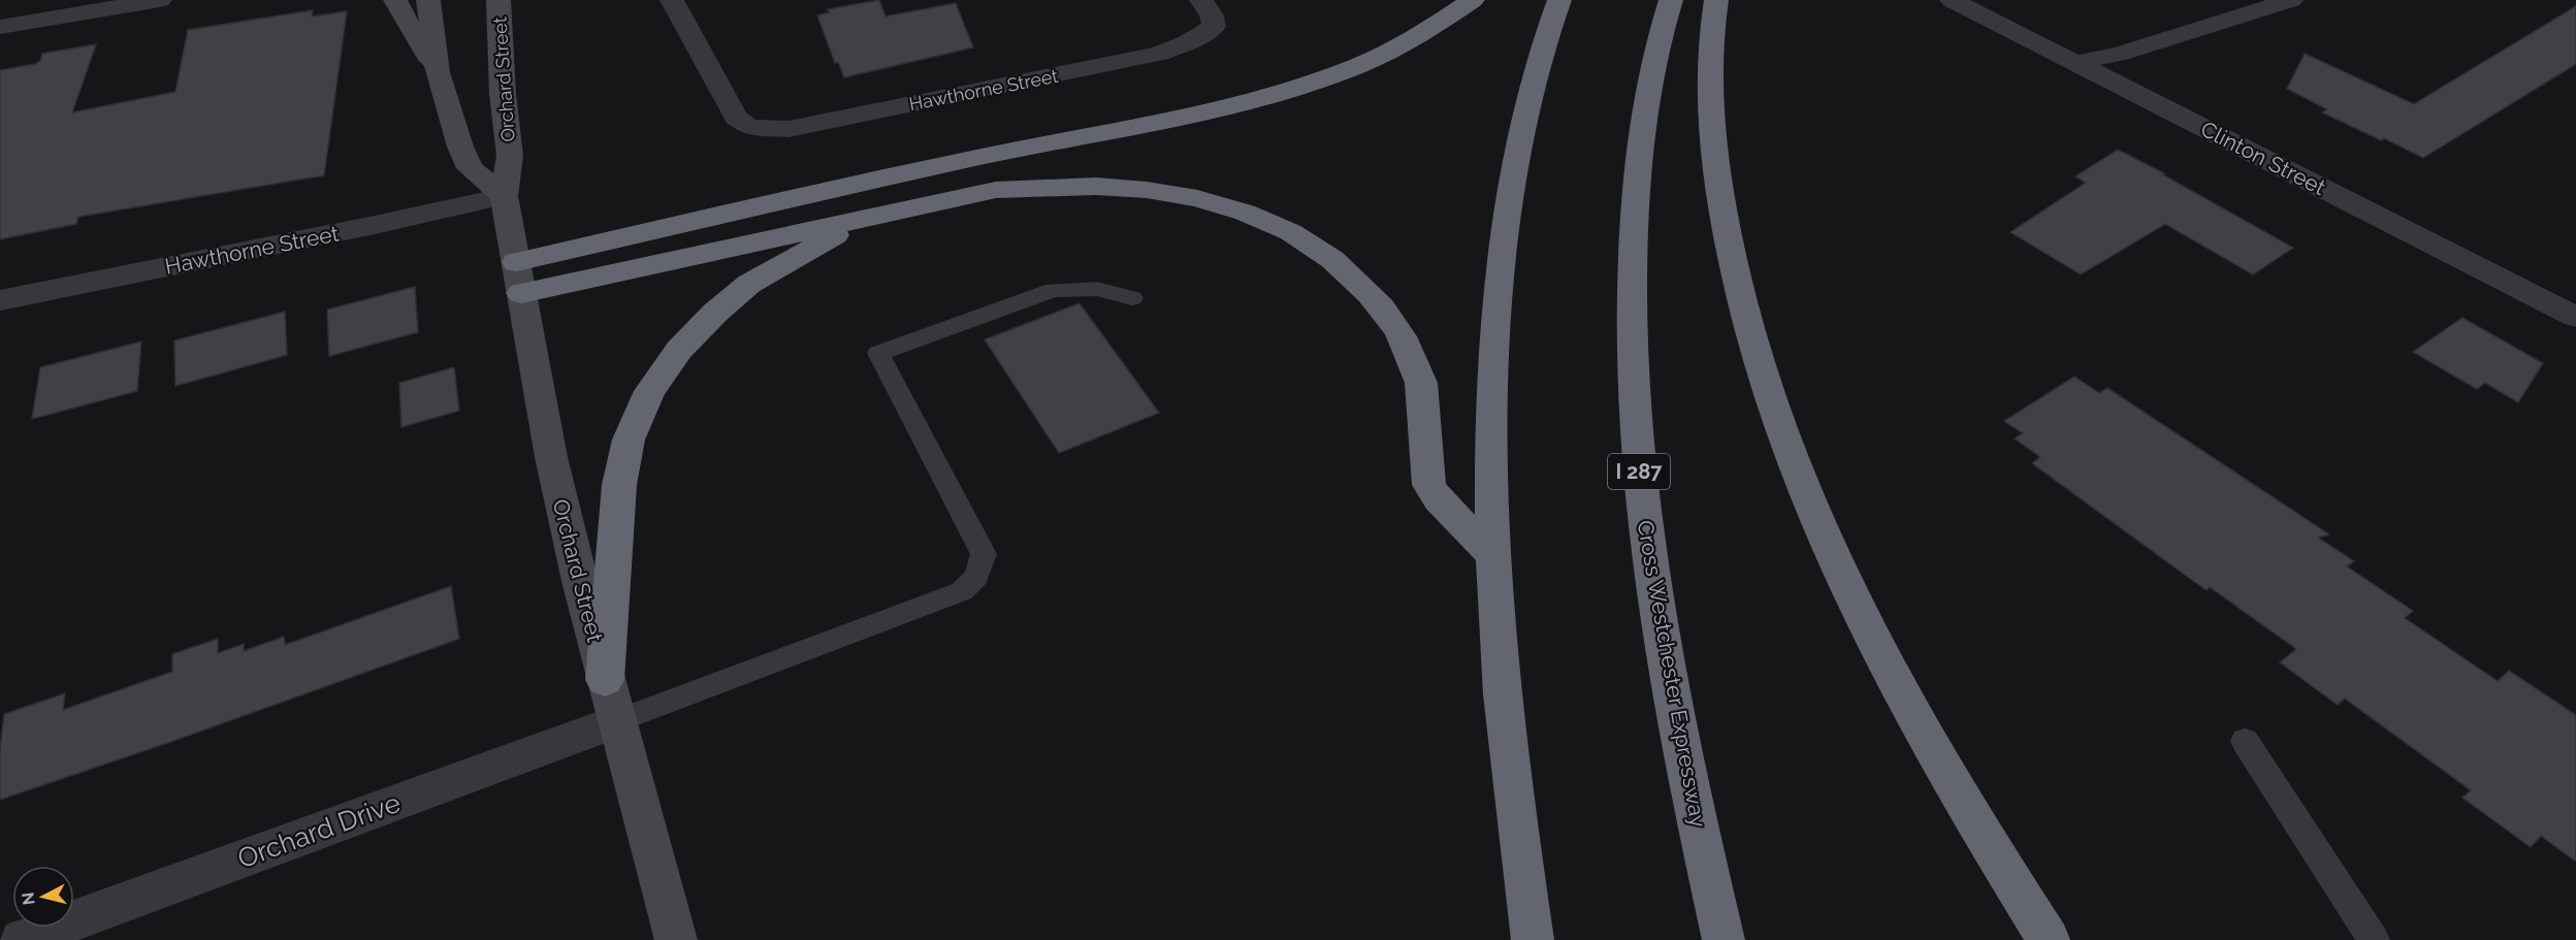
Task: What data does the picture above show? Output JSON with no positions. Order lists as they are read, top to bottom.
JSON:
{
  "streets": {
    "highway": ["I 287", "Cross Westchester Expressway"],
    "street": [
      "Orchard Street",
      "Hawthorne Street",
      "Clinton Street",
      "Orchard Drive"
    ]
  },
  "crossings": [
    ["Orchard Street", "Hawthorne Street"],
    ["Orchard Street", "Orchard Drive"]
  ],
  "north": "left"
}
